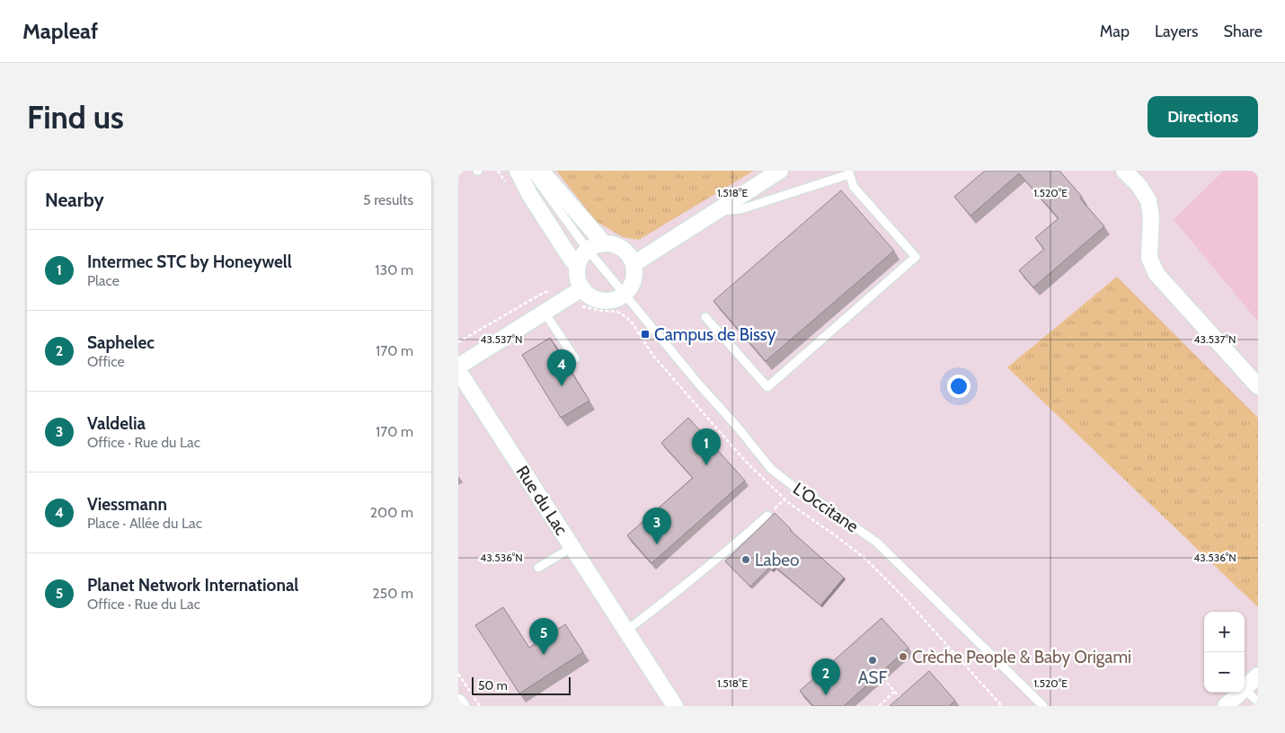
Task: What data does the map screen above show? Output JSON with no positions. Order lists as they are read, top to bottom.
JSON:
{
  "streets": {
    "street": ["Rue du Lac"],
    "lane": ["L'Occitane"]
  },
  "places": {
    "transit": ["Campus de Bissy"],
    "other": ["Labeo", "Crèche People & Baby Origami", "ASF"]
  },
  "scale_bar": "50 m",
  "page": {
    "header": "Mapleaf",
    "nav": ["Map", "Layers", "Share"],
    "buttons": "Directions",
    "title": "Find us",
    "heading": ["Nearby", "5 results"],
    "list": [
      {
        "mark": "1",
        "name": "Intermec STC by Honeywell",
        "note": "Place",
        "value": "130 m"
      },
      {
        "mark": "2",
        "name": "Saphelec",
        "note": "Office",
        "value": "170 m"
      },
      {
        "mark": "3",
        "name": "Valdelia",
        "note": "Office · Rue du Lac",
        "value": "170 m"
      },
      {
        "mark": "4",
        "name": "Viessmann",
        "note": "Place · Allée du Lac",
        "value": "200 m"
      },
      {
        "mark": "5",
        "name": "Planet Network International",
        "note": "Office · Rue du Lac",
        "value": "250 m"
      }
    ],
    "pins": [
      "4",
      "1",
      "3",
      "5",
      "2"
    ],
    "map_buttons": ["+", "−"],
    "scale": "50 m"
  },
  "coordinates": [
    "1.518°E",
    "1.520°E",
    "43.537°N",
    "43.536°N"
  ]
}
